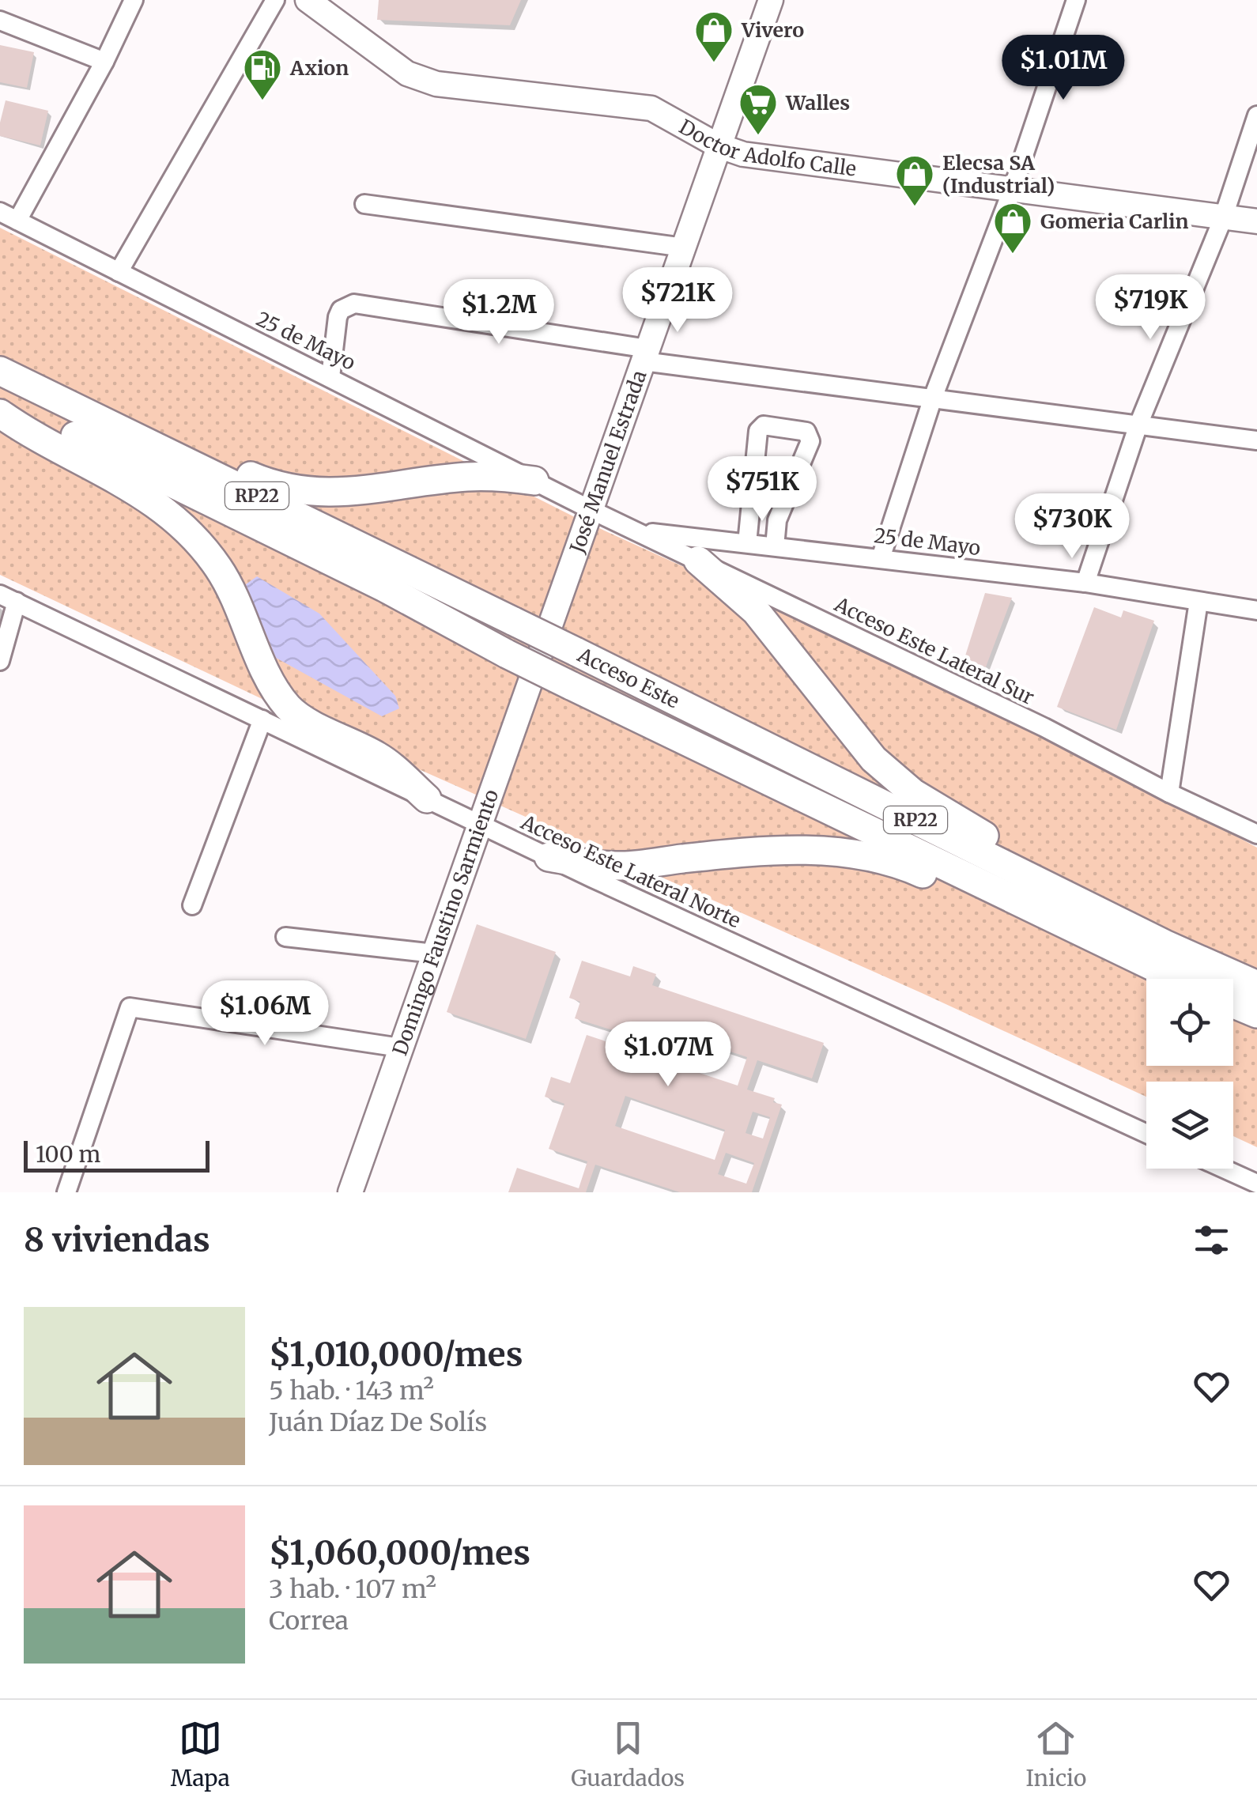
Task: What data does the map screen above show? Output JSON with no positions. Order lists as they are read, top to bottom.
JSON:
{
  "streets": {
    "highway": ["RP22", "Acceso Este"],
    "main road": ["Doctor Adolfo Calle", "José Manuel Estrada", "Domingo Faustino Sarmiento"],
    "street": ["25 de Mayo", "Acceso Este Lateral Sur", "Acceso Este Lateral Norte"]
  },
  "crossings": [
    ["Doctor Adolfo Calle", "José Manuel Estrada"],
    ["25 de Mayo", "José Manuel Estrada"],
    ["25 de Mayo", "Acceso Este Lateral Sur"],
    ["José Manuel Estrada", "Acceso Este Lateral Sur"],
    ["José Manuel Estrada", "Domingo Faustino Sarmiento"],
    ["Acceso Este Lateral Norte", "Domingo Faustino Sarmiento"]
  ],
  "places": {
    "shop": ["Vivero", "Elecsa SA (Industrial)", "Gomeria Carlin"],
    "fuel station": ["Axion"],
    "supermarket": ["Walles"]
  },
  "scale_bar": "100 m",
  "page": {
    "price": [
      "$1.01M",
      "$721K",
      "$719K",
      "$1.2M",
      "$751K",
      "$730K",
      "$1.06M",
      "$1.07M"
    ],
    "scale": "100 m",
    "heading": "8 viviendas",
    "list": [
      {
        "name": "$1,010,000/mes",
        "note": "5 hab. · 143 m² · Juán Díaz De Solís"
      },
      {
        "name": "$1,060,000/mes",
        "note": "3 hab. · 107 m² · Correa"
      }
    ],
    "tabs": ["Mapa", "Guardados", "Inicio"]
  }
}
